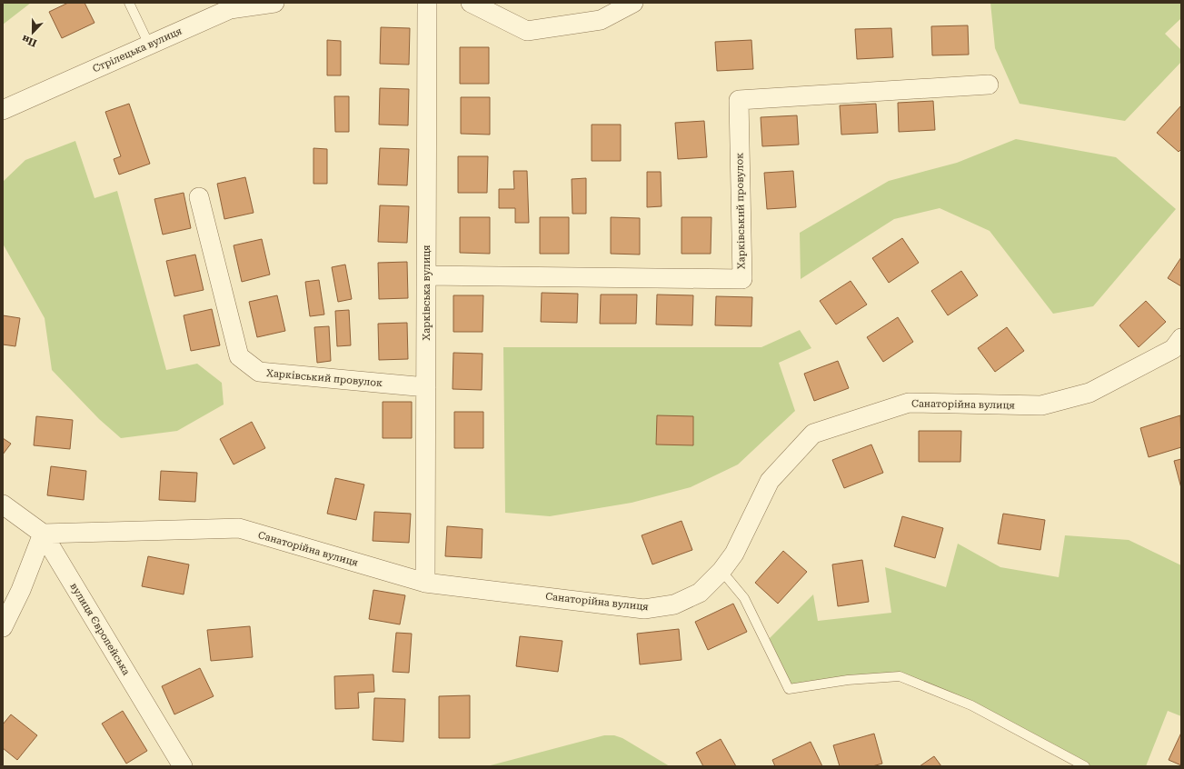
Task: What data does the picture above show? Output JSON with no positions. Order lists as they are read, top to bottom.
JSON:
{
  "streets": {
    "street": [
      "Стрілецька вулиця",
      "Харківський провулок",
      "Харківська вулиця",
      "Санаторійна вулиця",
      "вулиця Європейська"
    ]
  },
  "crossings": [
    ["Харківський провулок", "Харківська вулиця"],
    ["Харківська вулиця", "Санаторійна вулиця"],
    ["Санаторійна вулиця", "вулиця Європейська"]
  ],
  "north": "bottom"
}
